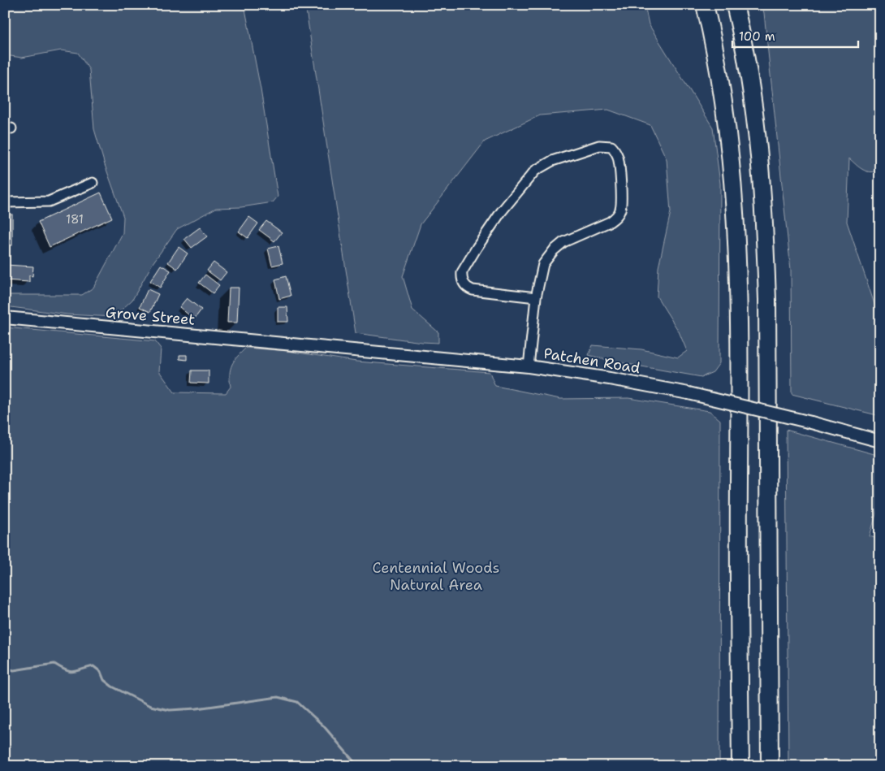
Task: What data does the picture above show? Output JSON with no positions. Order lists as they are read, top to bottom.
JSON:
{
  "streets": {
    "street": ["Grove Street", "Patchen Road"]
  },
  "crossings": [
    ["Grove Street", "Patchen Road"]
  ],
  "parks": ["Centennial Woods Natural Area"],
  "house_numbers": ["181"],
  "scale_bar": "100 m"
}
